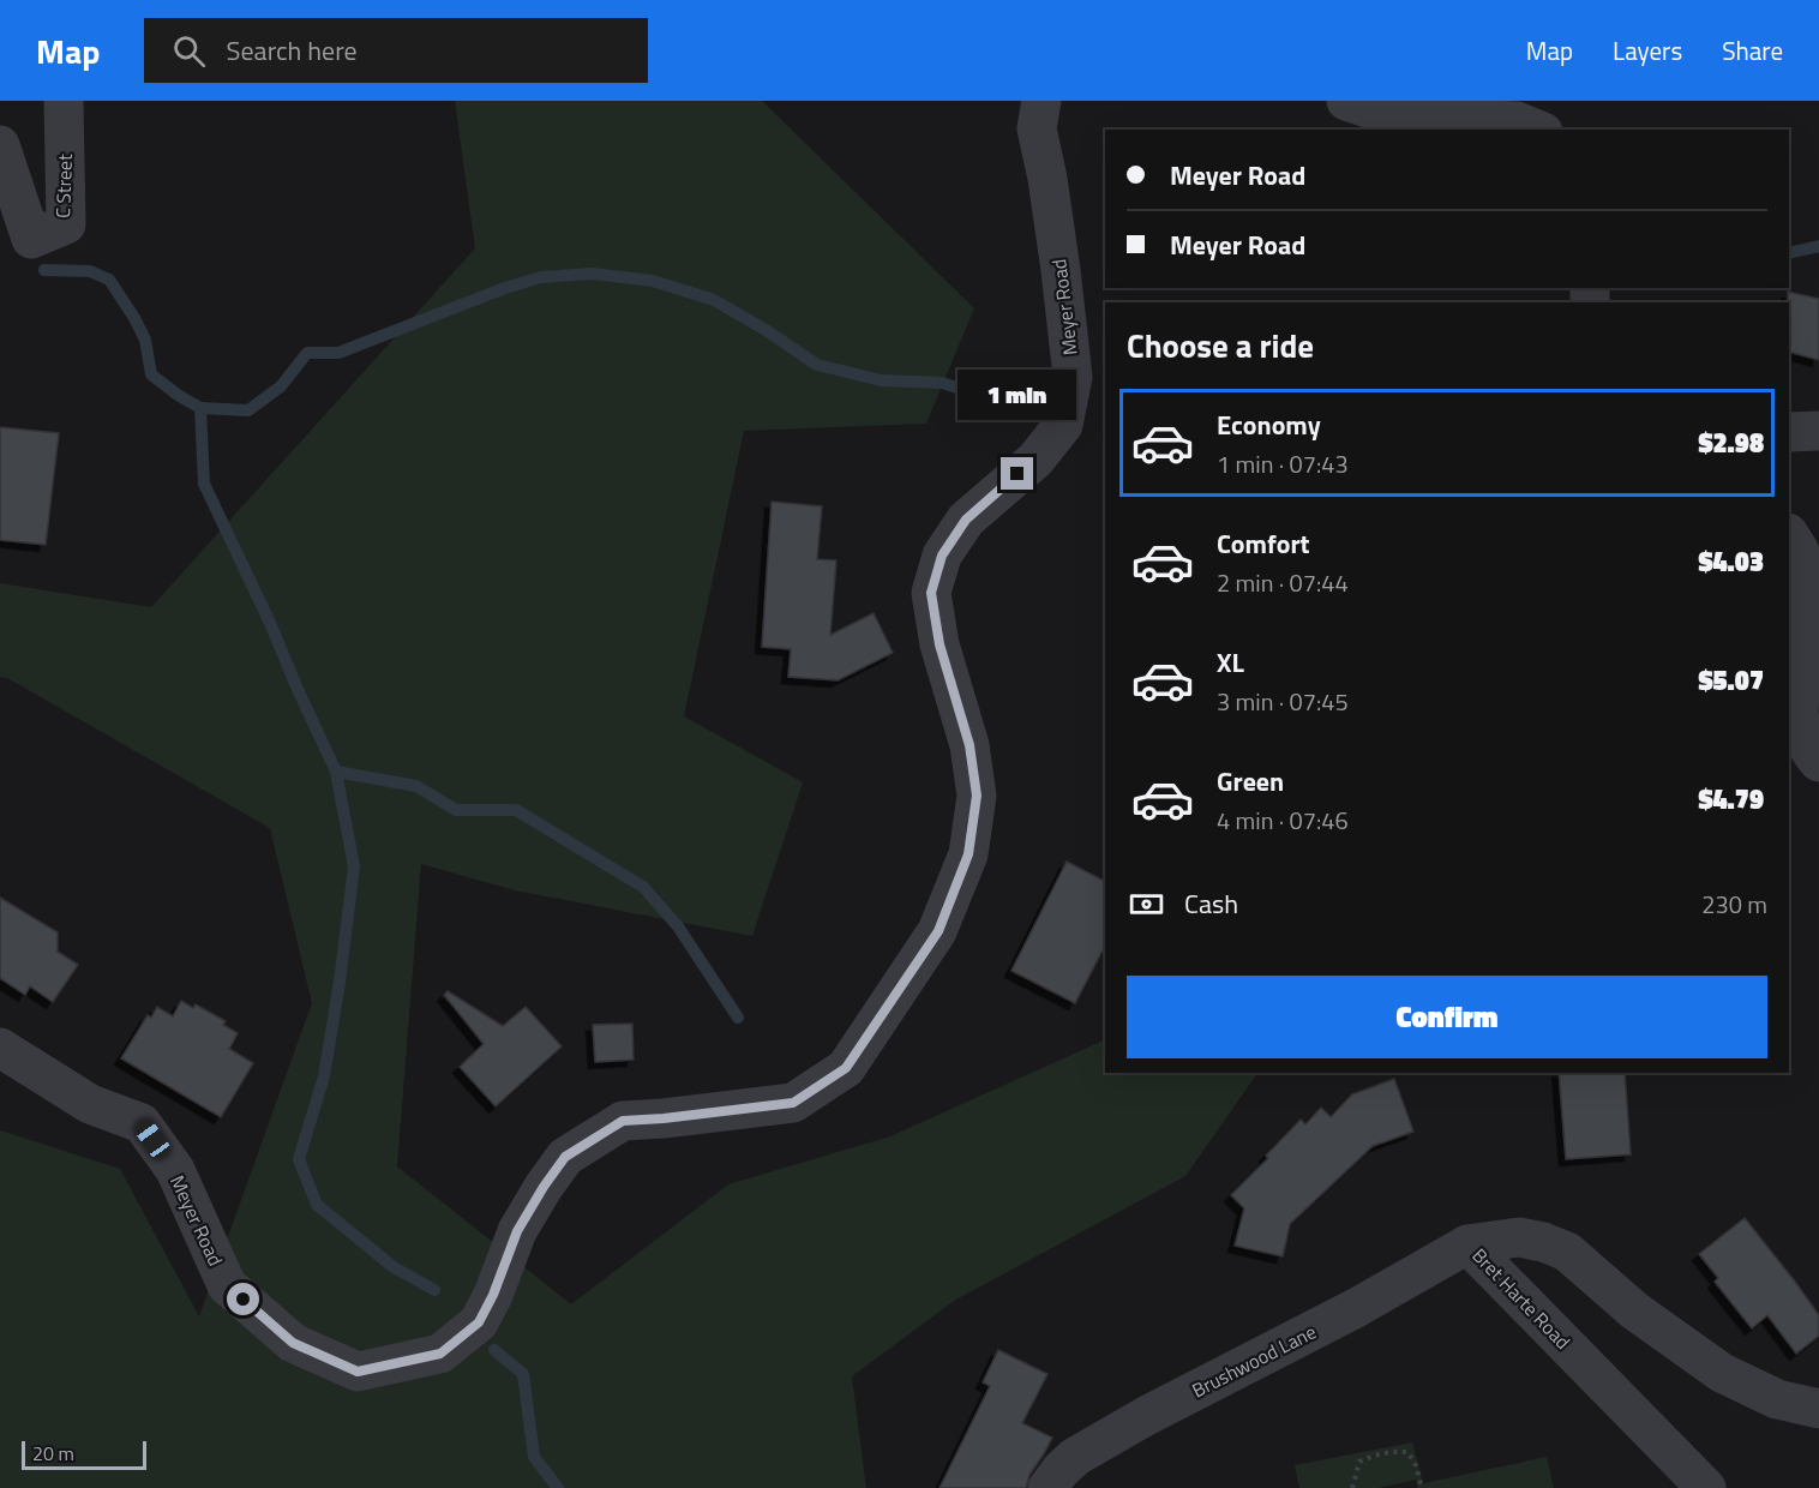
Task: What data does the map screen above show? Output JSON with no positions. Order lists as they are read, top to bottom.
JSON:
{
  "streets": {
    "street": [
      "C Street",
      "Meyer Road",
      "Bret Harte Road",
      "Brushwood Lane"
    ]
  },
  "crossings": [
    ["Bret Harte Road", "Brushwood Lane"]
  ],
  "scale_bar": "20 m",
  "page": {
    "header": "Map",
    "search": "Search here",
    "nav": ["Map", "Layers", "Share"],
    "banner": ["Meyer Road", "Meyer Road"],
    "heading": "Choose a ride",
    "bubble": "1 min",
    "list": [
      {
        "name": "Economy",
        "note": "1 min · 07:43",
        "value": "$2.98"
      },
      {
        "name": "Comfort",
        "note": "2 min · 07:44",
        "value": "$4.03"
      },
      {
        "name": "XL",
        "note": "3 min · 07:45",
        "value": "$5.07"
      },
      {
        "name": "Green",
        "note": "4 min · 07:46",
        "value": "$4.79"
      }
    ],
    "pay": ["Cash", "230 m"],
    "buttons": "Confirm",
    "scale": "20 m"
  }
}
